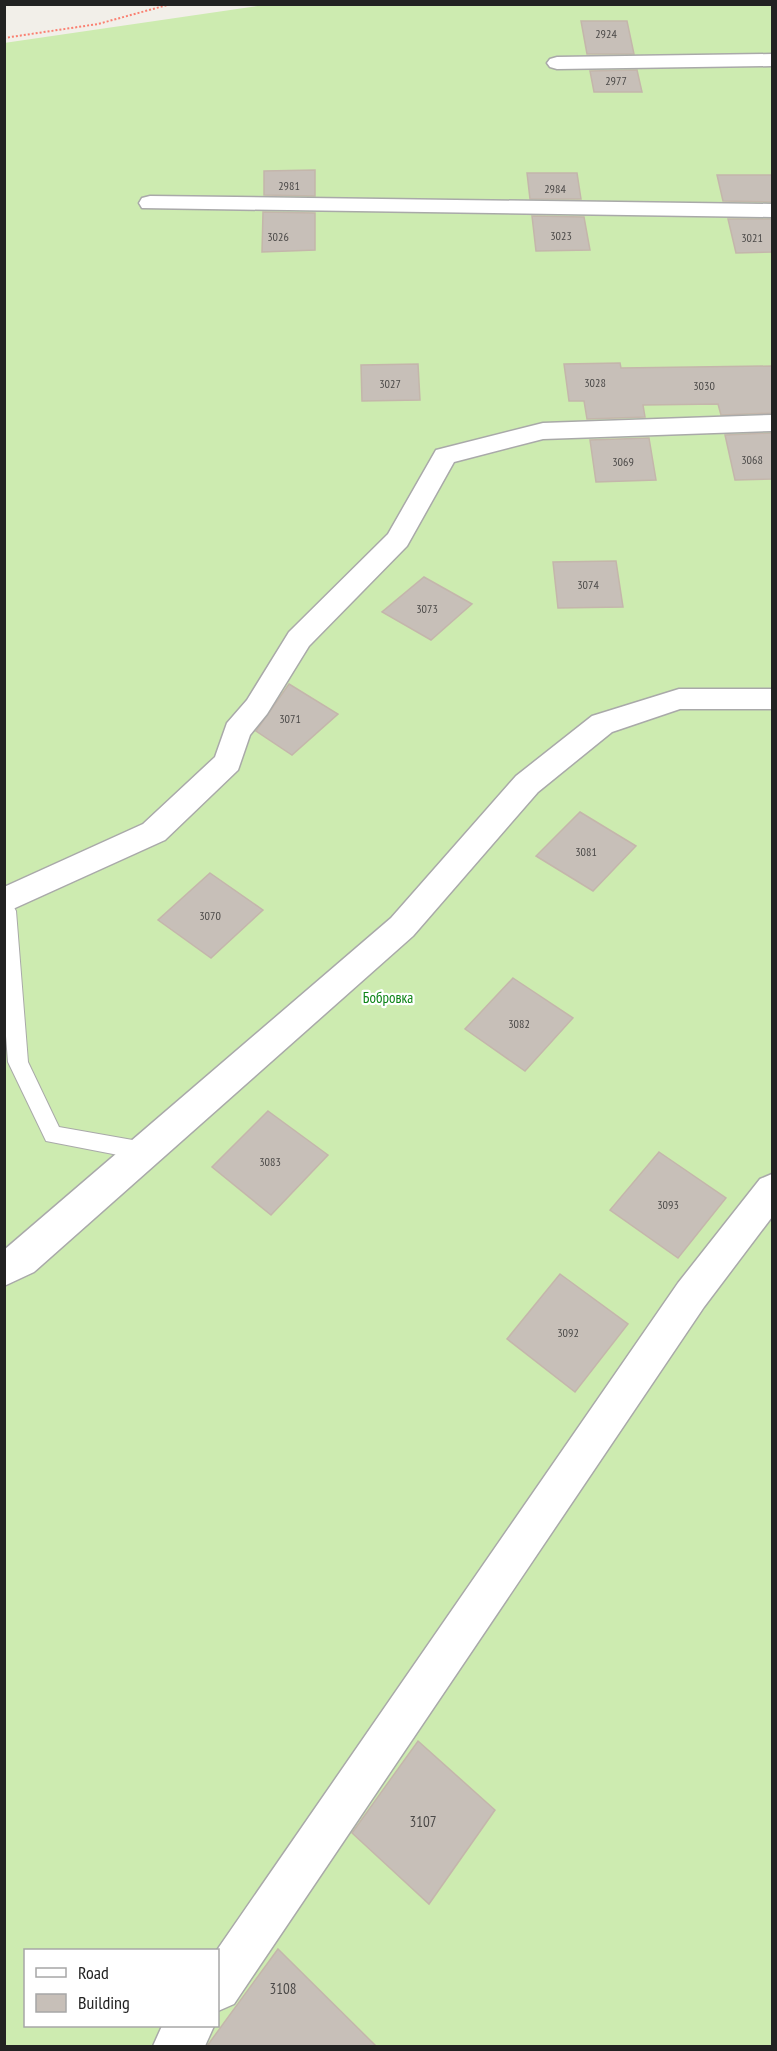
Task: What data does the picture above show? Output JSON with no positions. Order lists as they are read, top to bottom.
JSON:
{
  "parks": ["Бобровка"],
  "house_numbers": [
    "2924",
    "2977",
    "2981",
    "2984",
    "3023",
    "3026",
    "3021",
    "3028",
    "3027",
    "3030",
    "3068",
    "3069",
    "3074",
    "3073",
    "3071",
    "3081",
    "3070",
    "3082",
    "3083",
    "3093",
    "3092",
    "3107",
    "3108"
  ],
  "legend": ["Road", "Building"]
}
